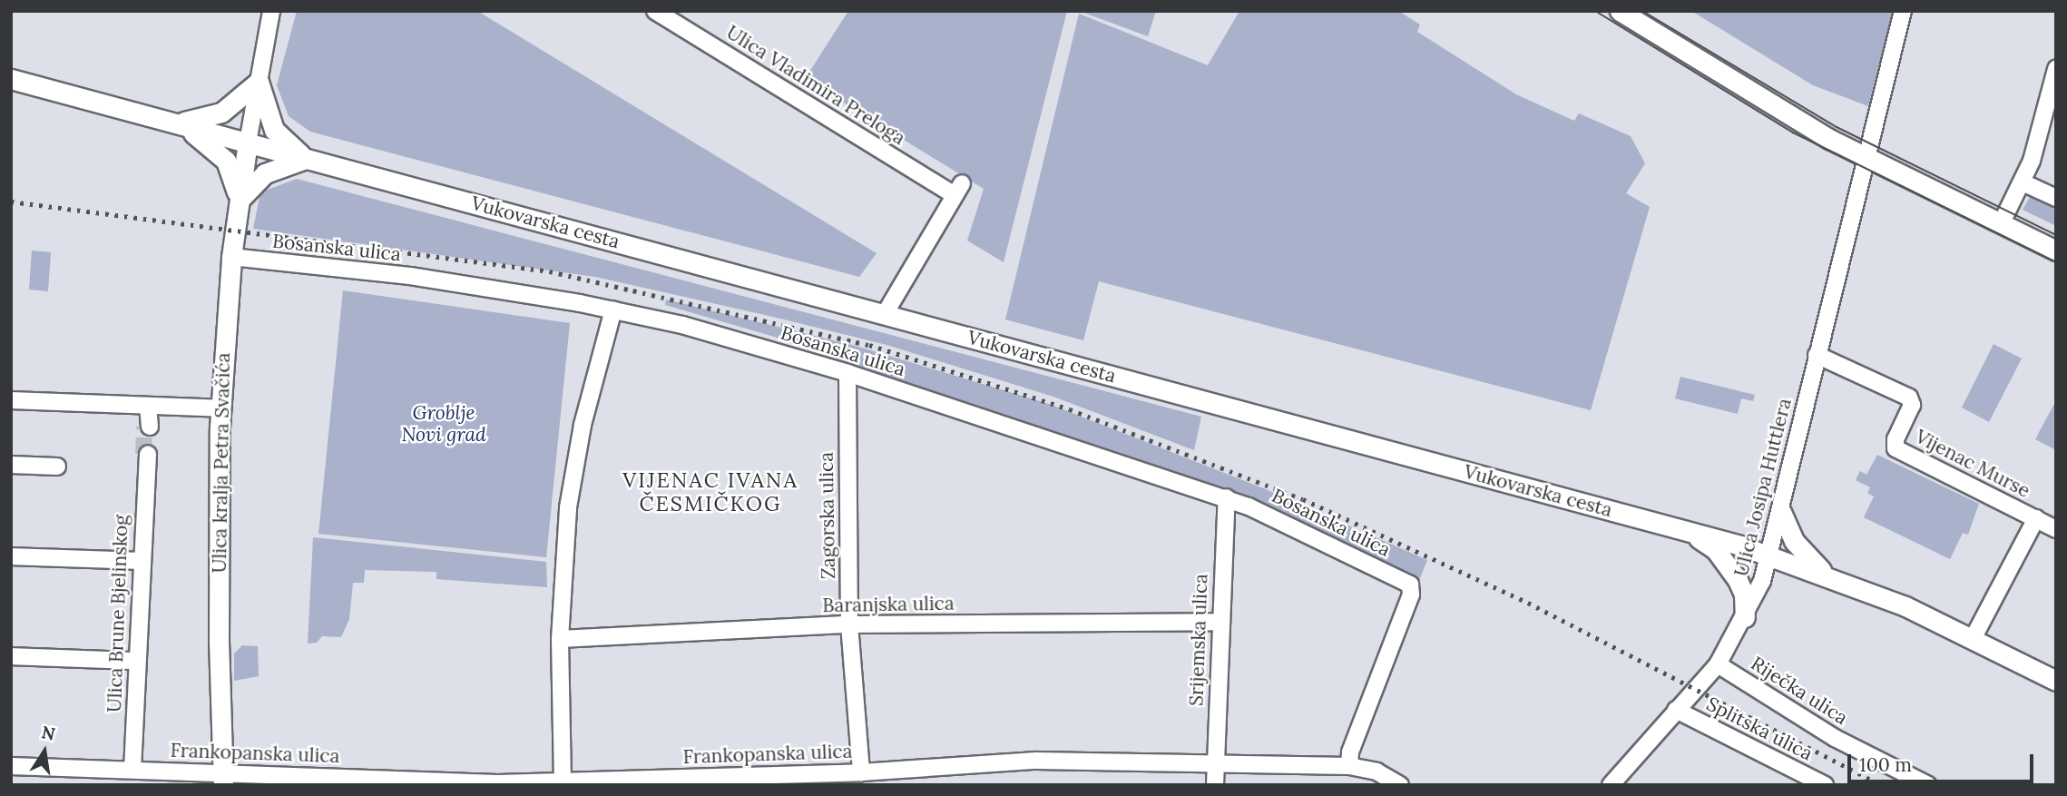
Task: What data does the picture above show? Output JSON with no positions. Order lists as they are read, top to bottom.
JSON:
{
  "streets": {
    "main road": ["Vukovarska cesta", "Ulica kralja Petra Svačića"],
    "street": [
      "Ulica Vladimira Preloga",
      "Bosanska ulica",
      "Vijenac Murse",
      "Ulica Josipa Huttlera",
      "Zagorska ulica",
      "Baranjska ulica",
      "Ulica Brune Bjelinskog",
      "Srijemska ulica",
      "Riječka ulica",
      "Splitska ulica",
      "Frankopanska ulica"
    ]
  },
  "crossings": [
    ["Ulica Vladimira Preloga", "Vukovarska cesta"],
    ["Vukovarska cesta", "Ulica kralja Petra Svačića"],
    ["Vukovarska cesta", "Vijenac Murse"],
    ["Vukovarska cesta", "Ulica Josipa Huttlera"],
    ["Bosanska ulica", "Ulica kralja Petra Svačića"],
    ["Bosanska ulica", "Zagorska ulica"],
    ["Bosanska ulica", "Srijemska ulica"],
    ["Bosanska ulica", "Frankopanska ulica"],
    ["Ulica kralja Petra Svačića", "Frankopanska ulica"],
    ["Vijenac Murse", "Ulica Josipa Huttlera"],
    ["Ulica Josipa Huttlera", "Riječka ulica"],
    ["Ulica Josipa Huttlera", "Splitska ulica"],
    ["Zagorska ulica", "Baranjska ulica"],
    ["Zagorska ulica", "Frankopanska ulica"],
    ["Baranjska ulica", "Srijemska ulica"],
    ["Ulica Brune Bjelinskog", "Frankopanska ulica"],
    ["Srijemska ulica", "Frankopanska ulica"]
  ],
  "districts": ["VIJENAC IVANA ČESMIČKOG"],
  "parks": ["Groblje Novi grad"],
  "scale_bar": "100 m",
  "north": "top"
}
